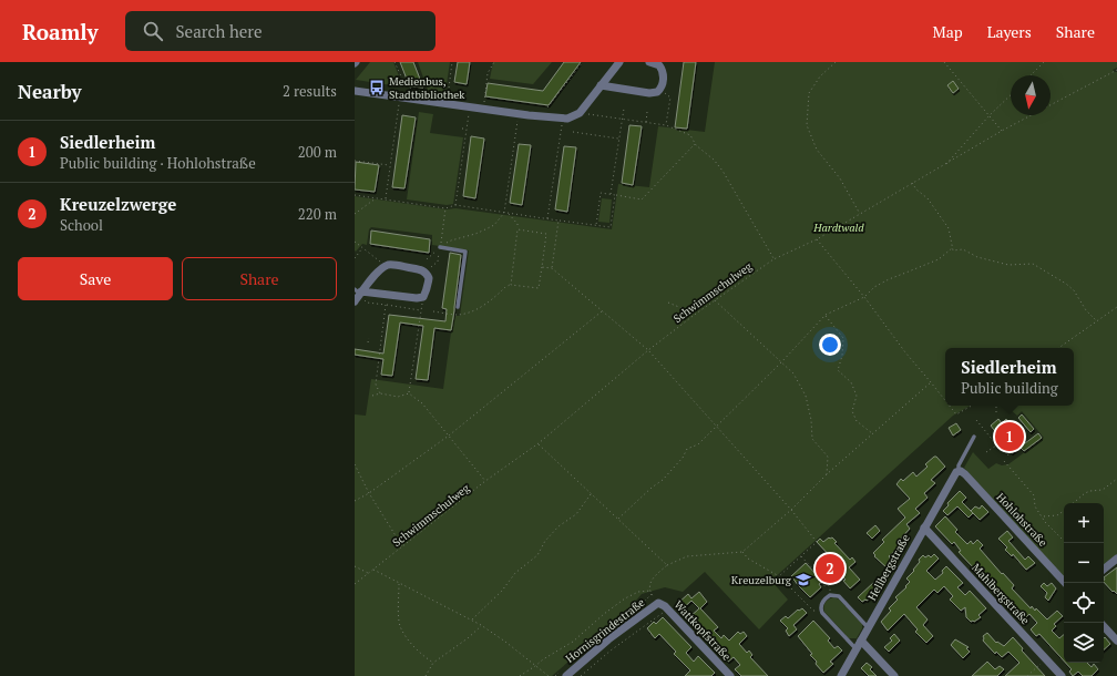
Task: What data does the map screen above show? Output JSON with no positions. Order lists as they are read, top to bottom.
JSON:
{
  "streets": {
    "street": [
      "Hohlohstraße",
      "Hellbergstraße",
      "Mahlbergstraße",
      "Hornisgrindestraße",
      "Wattkopfstraße"
    ],
    "path": ["Schwimmschulweg"]
  },
  "crossings": [
    ["Hohlohstraße", "Hellbergstraße"],
    ["Hellbergstraße", "Mahlbergstraße"],
    ["Hornisgrindestraße", "Wattkopfstraße"]
  ],
  "parks": ["Hardtwald"],
  "places": {
    "bus stop": ["Medienbus, Stadtbibliothek"],
    "school or university": ["Kreuzelburg"]
  },
  "north": "bottom",
  "page": {
    "header": "Roamly",
    "search": "Search here",
    "nav": ["Map", "Layers", "Share"],
    "heading": ["Nearby", "2 results"],
    "list": [
      {
        "mark": "1",
        "name": "Siedlerheim",
        "note": "Public building · Hohlohstraße",
        "value": "200 m"
      },
      {
        "mark": "2",
        "name": "Kreuzelzwerge",
        "note": "School",
        "value": "220 m"
      }
    ],
    "buttons": ["Save", "Share"],
    "popup": ["Siedlerheim", "Public building"],
    "pins": ["1", "2"],
    "map_buttons": ["+", "−"]
  }
}
